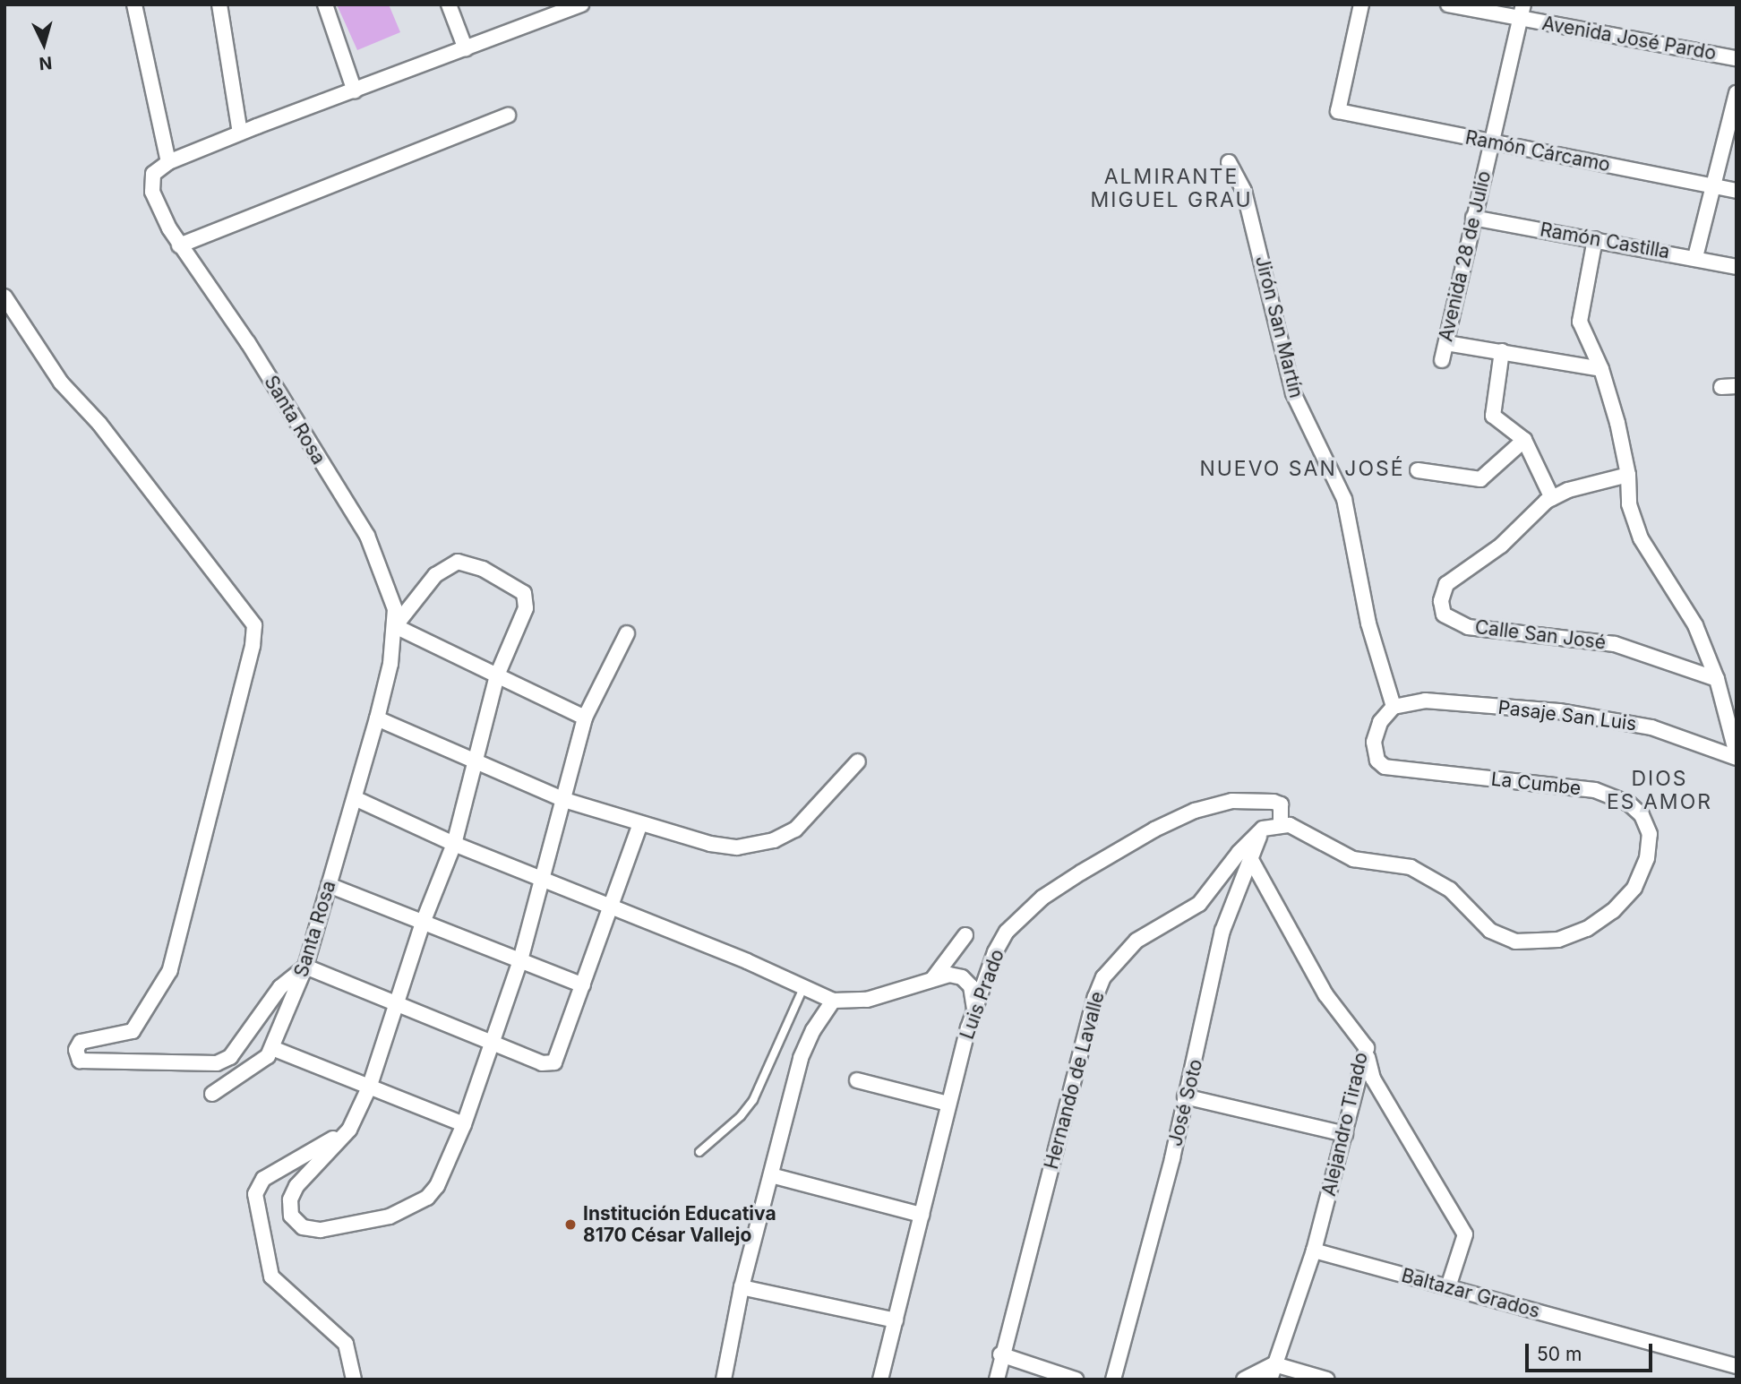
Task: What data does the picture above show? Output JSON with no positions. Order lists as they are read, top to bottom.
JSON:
{
  "streets": {
    "street": [
      "Avenida José Pardo",
      "Ramón Cárcamo",
      "Ramón Castilla",
      "Avenida 28 de Julio",
      "Jirón San Martín",
      "Santa Rosa",
      "Calle San José",
      "Pasaje San Luis",
      "La Cumbe",
      "Luis Prado",
      "Hernando de Lavalle",
      "José Soto",
      "Alejandro Tirado",
      "Baltazar Grados"
    ]
  },
  "crossings": [
    ["Avenida José Pardo", "Avenida 28 de Julio"],
    ["Ramón Cárcamo", "Avenida 28 de Julio"],
    ["Ramón Castilla", "Avenida 28 de Julio"],
    ["Jirón San Martín", "Pasaje San Luis"],
    ["Jirón San Martín", "La Cumbe"],
    ["Pasaje San Luis", "La Cumbe"],
    ["La Cumbe", "Luis Prado"],
    ["Hernando de Lavalle", "José Soto"],
    ["José Soto", "Alejandro Tirado"],
    ["Alejandro Tirado", "Baltazar Grados"]
  ],
  "districts": ["ALMIRANTE MIGUEL GRAU", "NUEVO SAN JOSÉ", "DIOS ES AMOR"],
  "places": ["Institución Educativa 8170 César Vallejo"],
  "scale_bar": "50 m",
  "north": "bottom"
}
